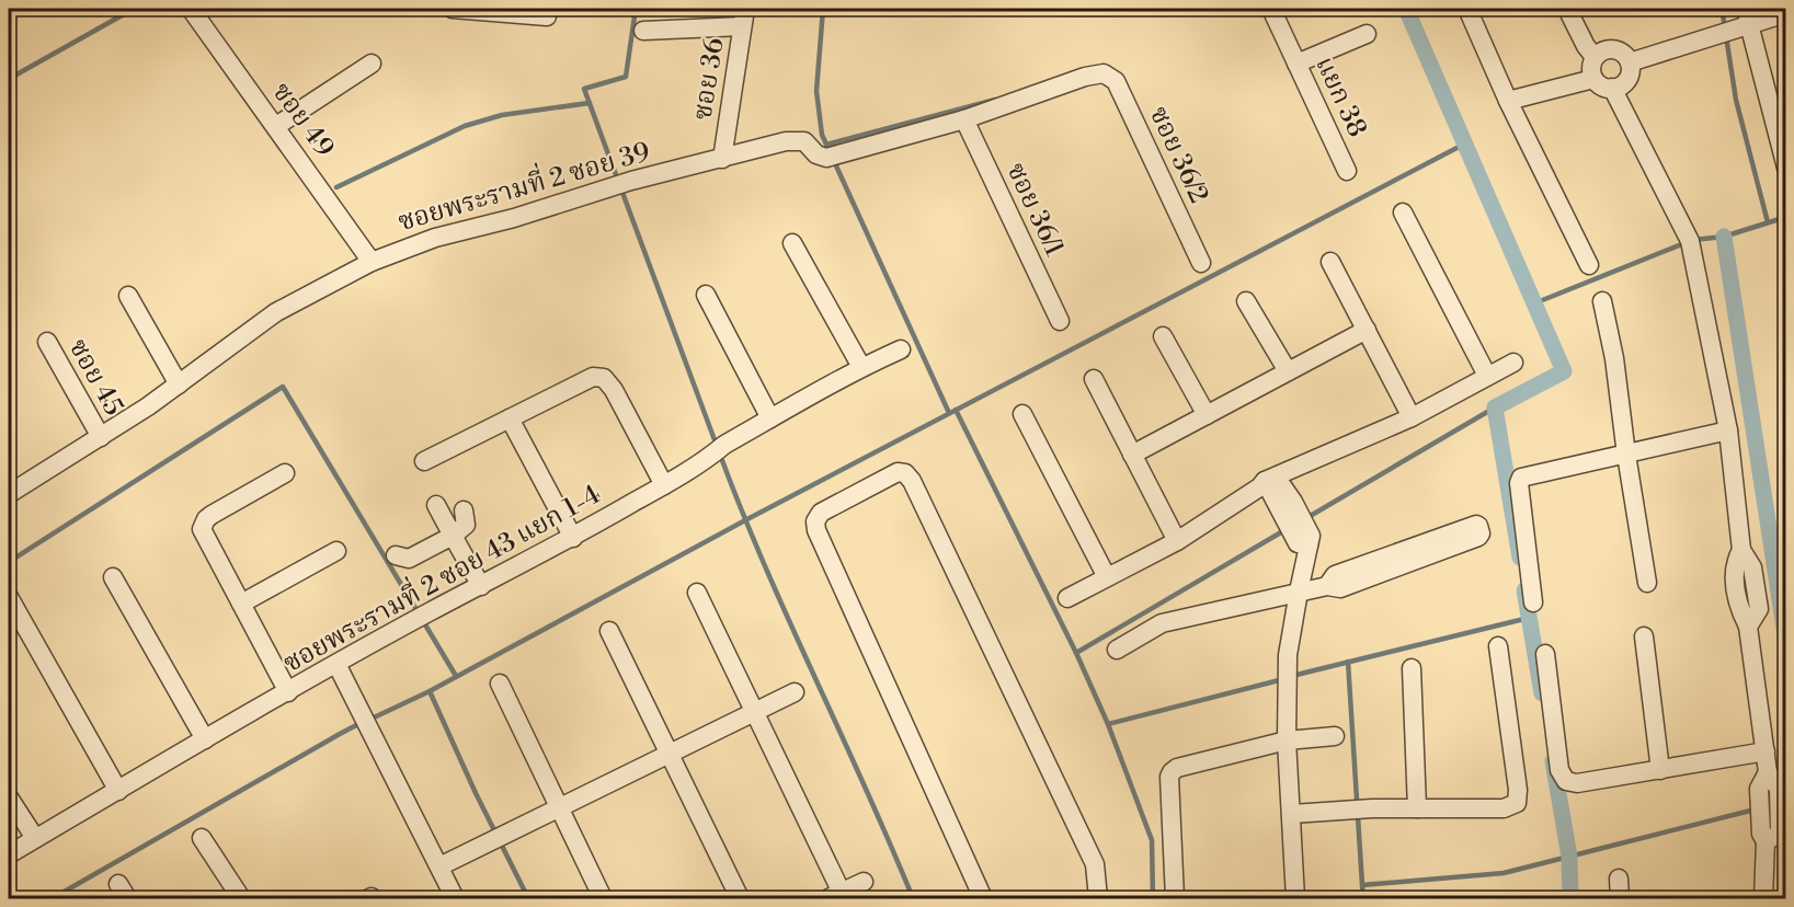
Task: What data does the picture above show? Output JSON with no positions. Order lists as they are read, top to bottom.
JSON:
{
  "streets": {
    "street": [
      "ซอย 36",
      "แยก 38",
      "ซอย 49",
      "ซอย 36/2",
      "ซอยพระรามที่ 2 ซอย 39",
      "ซอย 36/1",
      "ซอย 45",
      "ซอยพระรามที่ 2 ซอย 43 แยก 1-4"
    ]
  },
  "crossings": [
    ["ซอย 36", "ซอยพระรามที่ 2 ซอย 39"],
    ["ซอย 49", "ซอยพระรามที่ 2 ซอย 39"],
    ["ซอย 36/2", "ซอยพระรามที่ 2 ซอย 39"],
    ["ซอยพระรามที่ 2 ซอย 39", "ซอย 36/1"],
    ["ซอยพระรามที่ 2 ซอย 39", "ซอย 45"]
  ]
}
